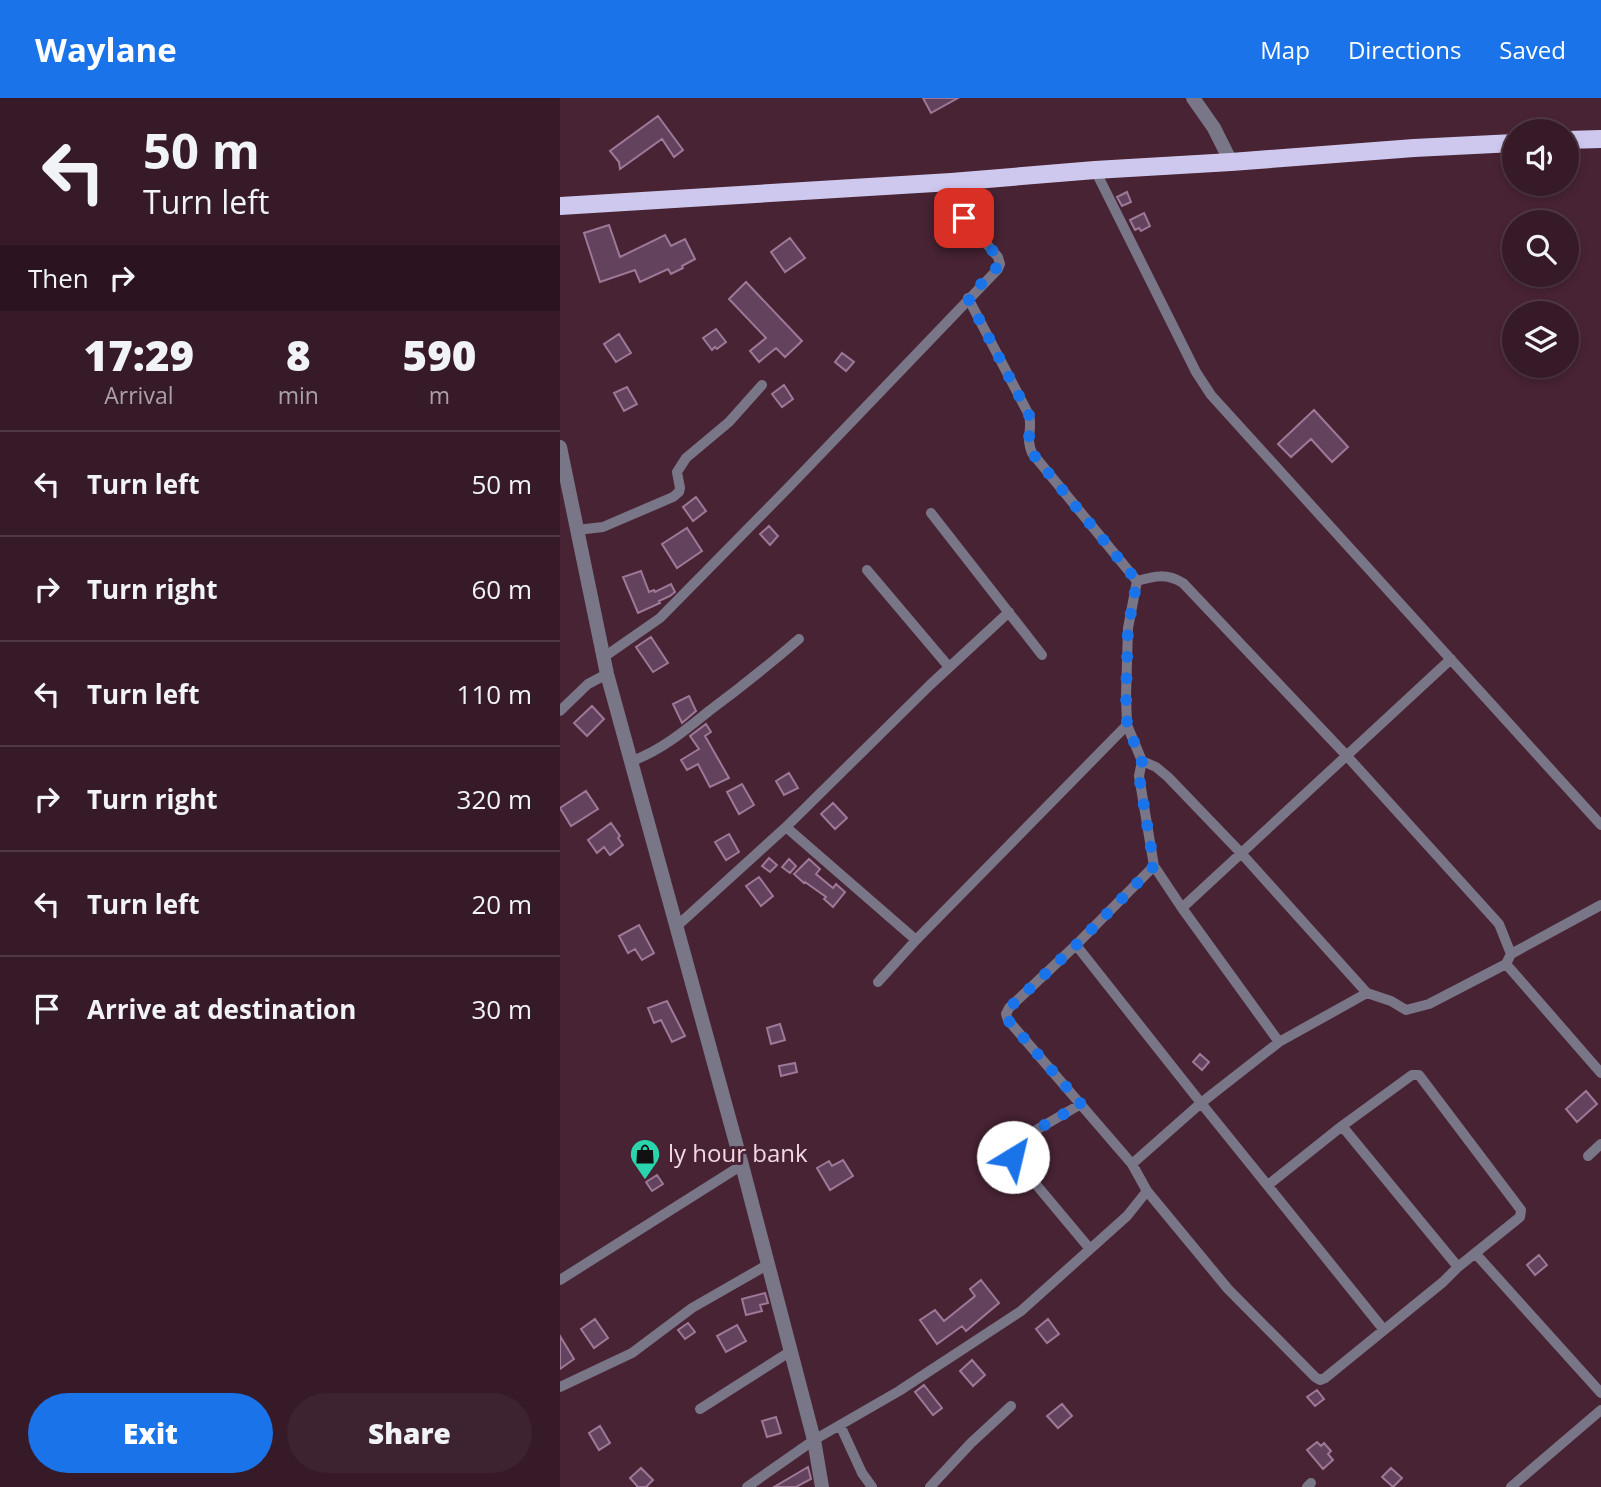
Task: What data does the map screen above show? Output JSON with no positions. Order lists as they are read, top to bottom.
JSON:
{
  "places": {
    "shop": ["ly hour bank"]
  },
  "page": {
    "header": "Waylane",
    "nav": ["Map", "Directions", "Saved"],
    "turn": ["50 m", "Turn left"],
    "then": "Then",
    "eta": [
      "17:29",
      "Arrival",
      "8",
      "min",
      "590",
      "m"
    ],
    "list": [
      {
        "name": "Turn left",
        "value": "50 m"
      },
      {
        "name": "Turn right",
        "value": "60 m"
      },
      {
        "name": "Turn left",
        "value": "110 m"
      },
      {
        "name": "Turn right",
        "value": "320 m"
      },
      {
        "name": "Turn left",
        "value": "20 m"
      },
      {
        "name": "Arrive at destination",
        "value": "30 m"
      }
    ],
    "buttons": ["Exit", "Share"]
  }
}
